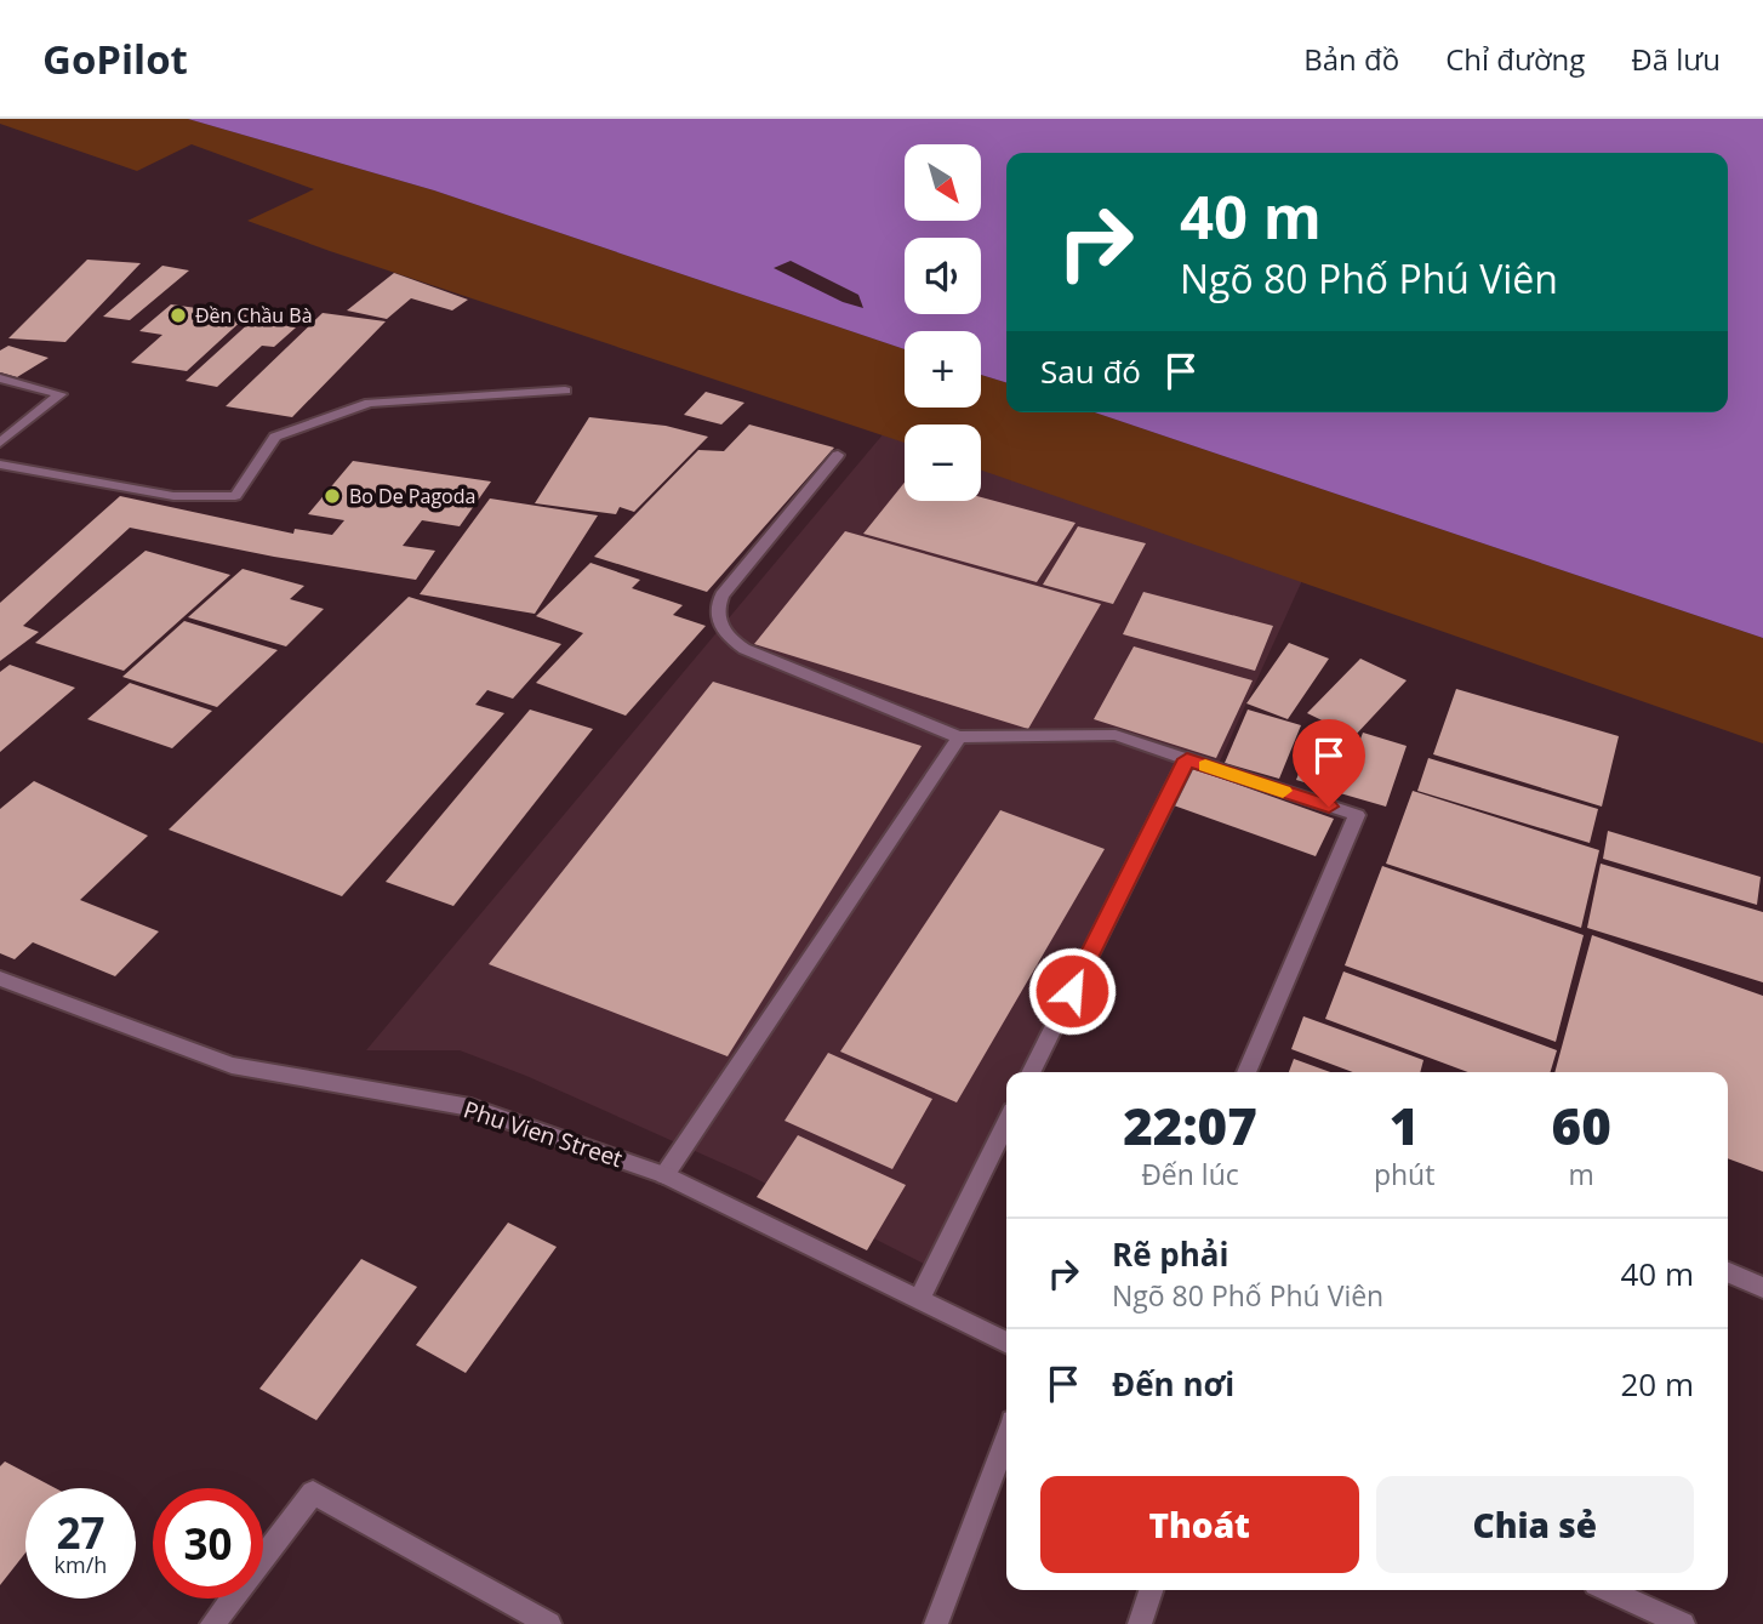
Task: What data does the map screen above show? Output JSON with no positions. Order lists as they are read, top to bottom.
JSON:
{
  "streets": {
    "street": ["Phu Vien Street"]
  },
  "places": ["Đền Chầu Bà", "Bo De Pagoda"],
  "north": "bottom right",
  "page": {
    "header": "GoPilot",
    "nav": ["Bản đồ", "Chỉ đường", "Đã lưu"],
    "map_buttons": ["+", "−"],
    "turn": ["40 m", "Ngõ 80 Phố Phú Viên"],
    "then": "Sau đó",
    "eta": [
      "22:07",
      "Đến lúc",
      "1",
      "phút",
      "60",
      "m"
    ],
    "list": [
      {
        "name": "Rẽ phải",
        "note": "Ngõ 80 Phố Phú Viên",
        "value": "40 m"
      },
      {
        "name": "Đến nơi",
        "value": "20 m"
      }
    ],
    "buttons": ["Thoát", "Chia sẻ"],
    "speed": "27 km/h",
    "limit": "30"
  }
}
